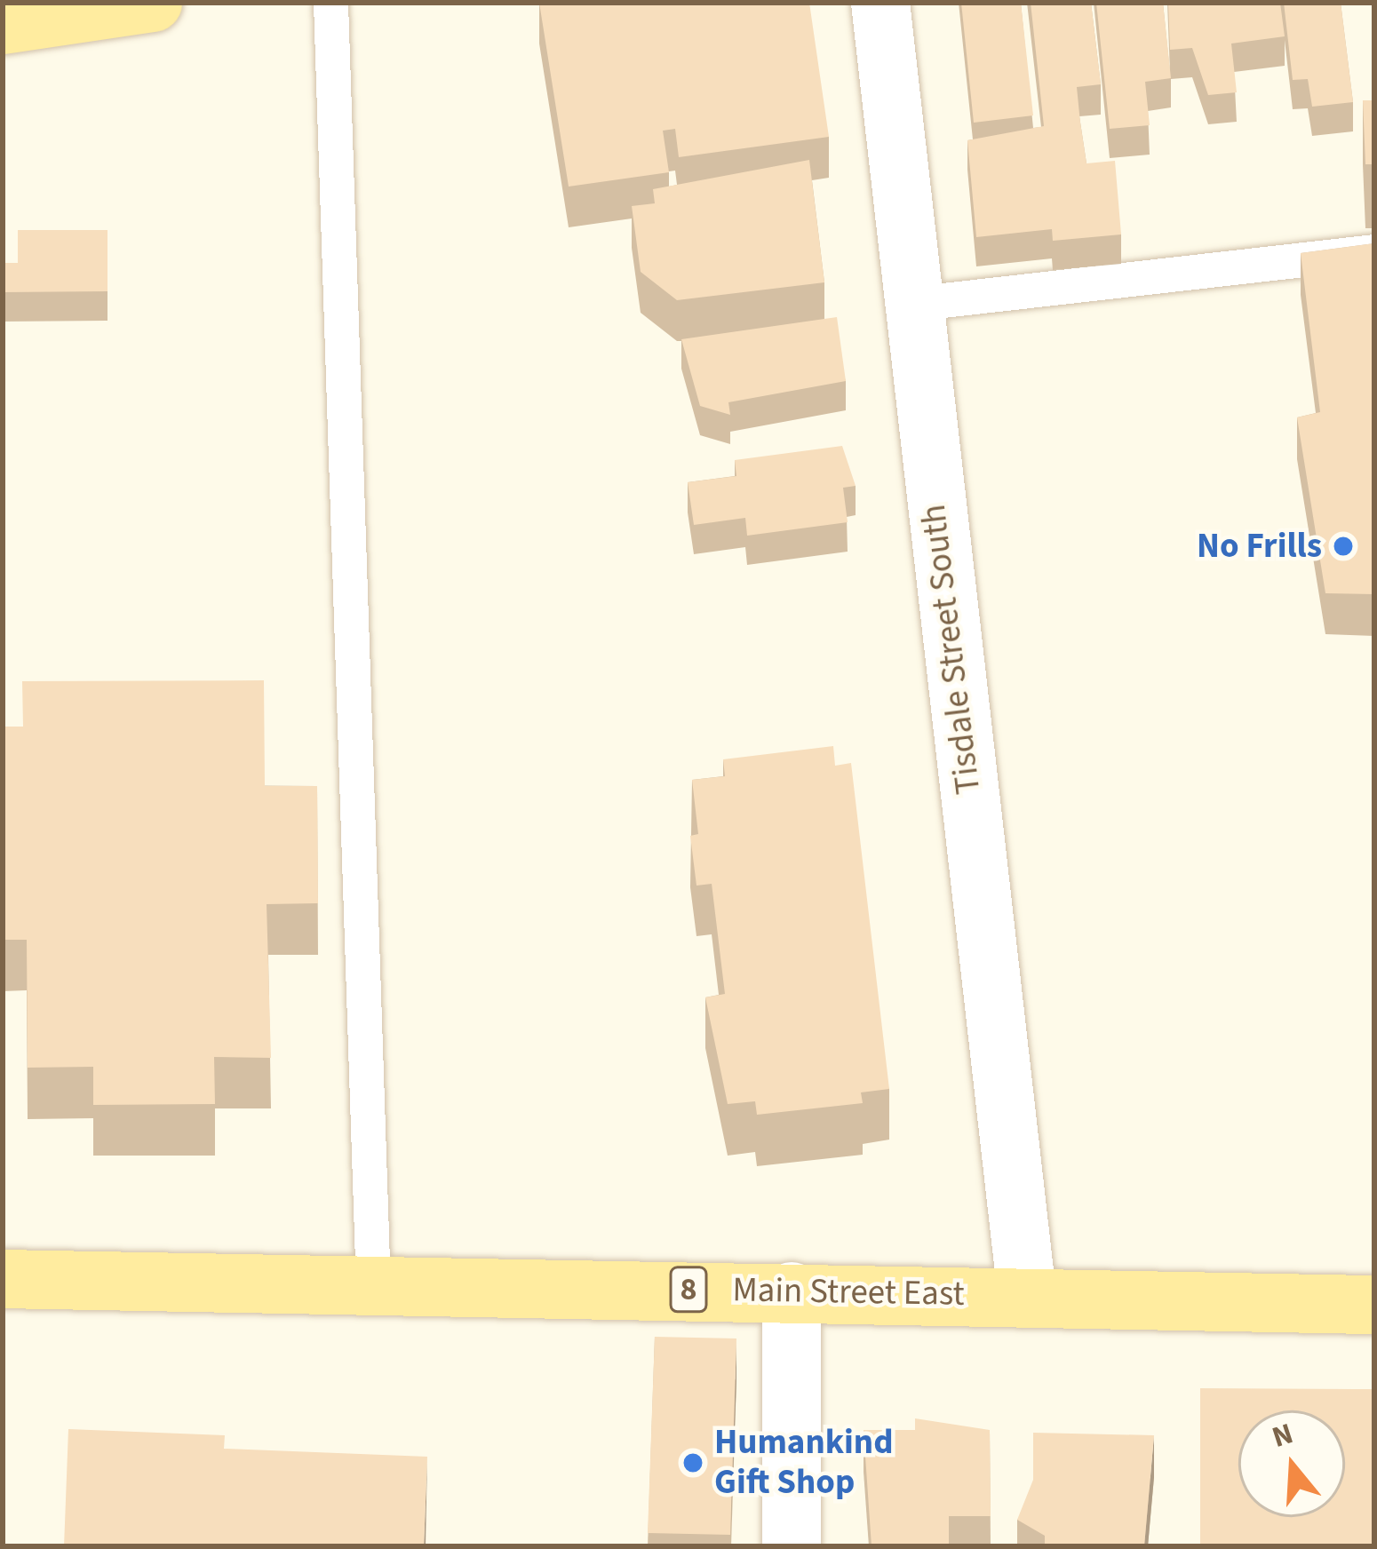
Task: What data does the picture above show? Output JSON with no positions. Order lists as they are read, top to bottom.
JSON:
{
  "streets": {
    "main road": ["8", "Main Street East"],
    "street": ["Tisdale Street South"]
  },
  "crossings": [
    ["Tisdale Street South", "Main Street East"]
  ],
  "places": ["No Frills", "Humankind Gift Shop"],
  "north": "top"
}
